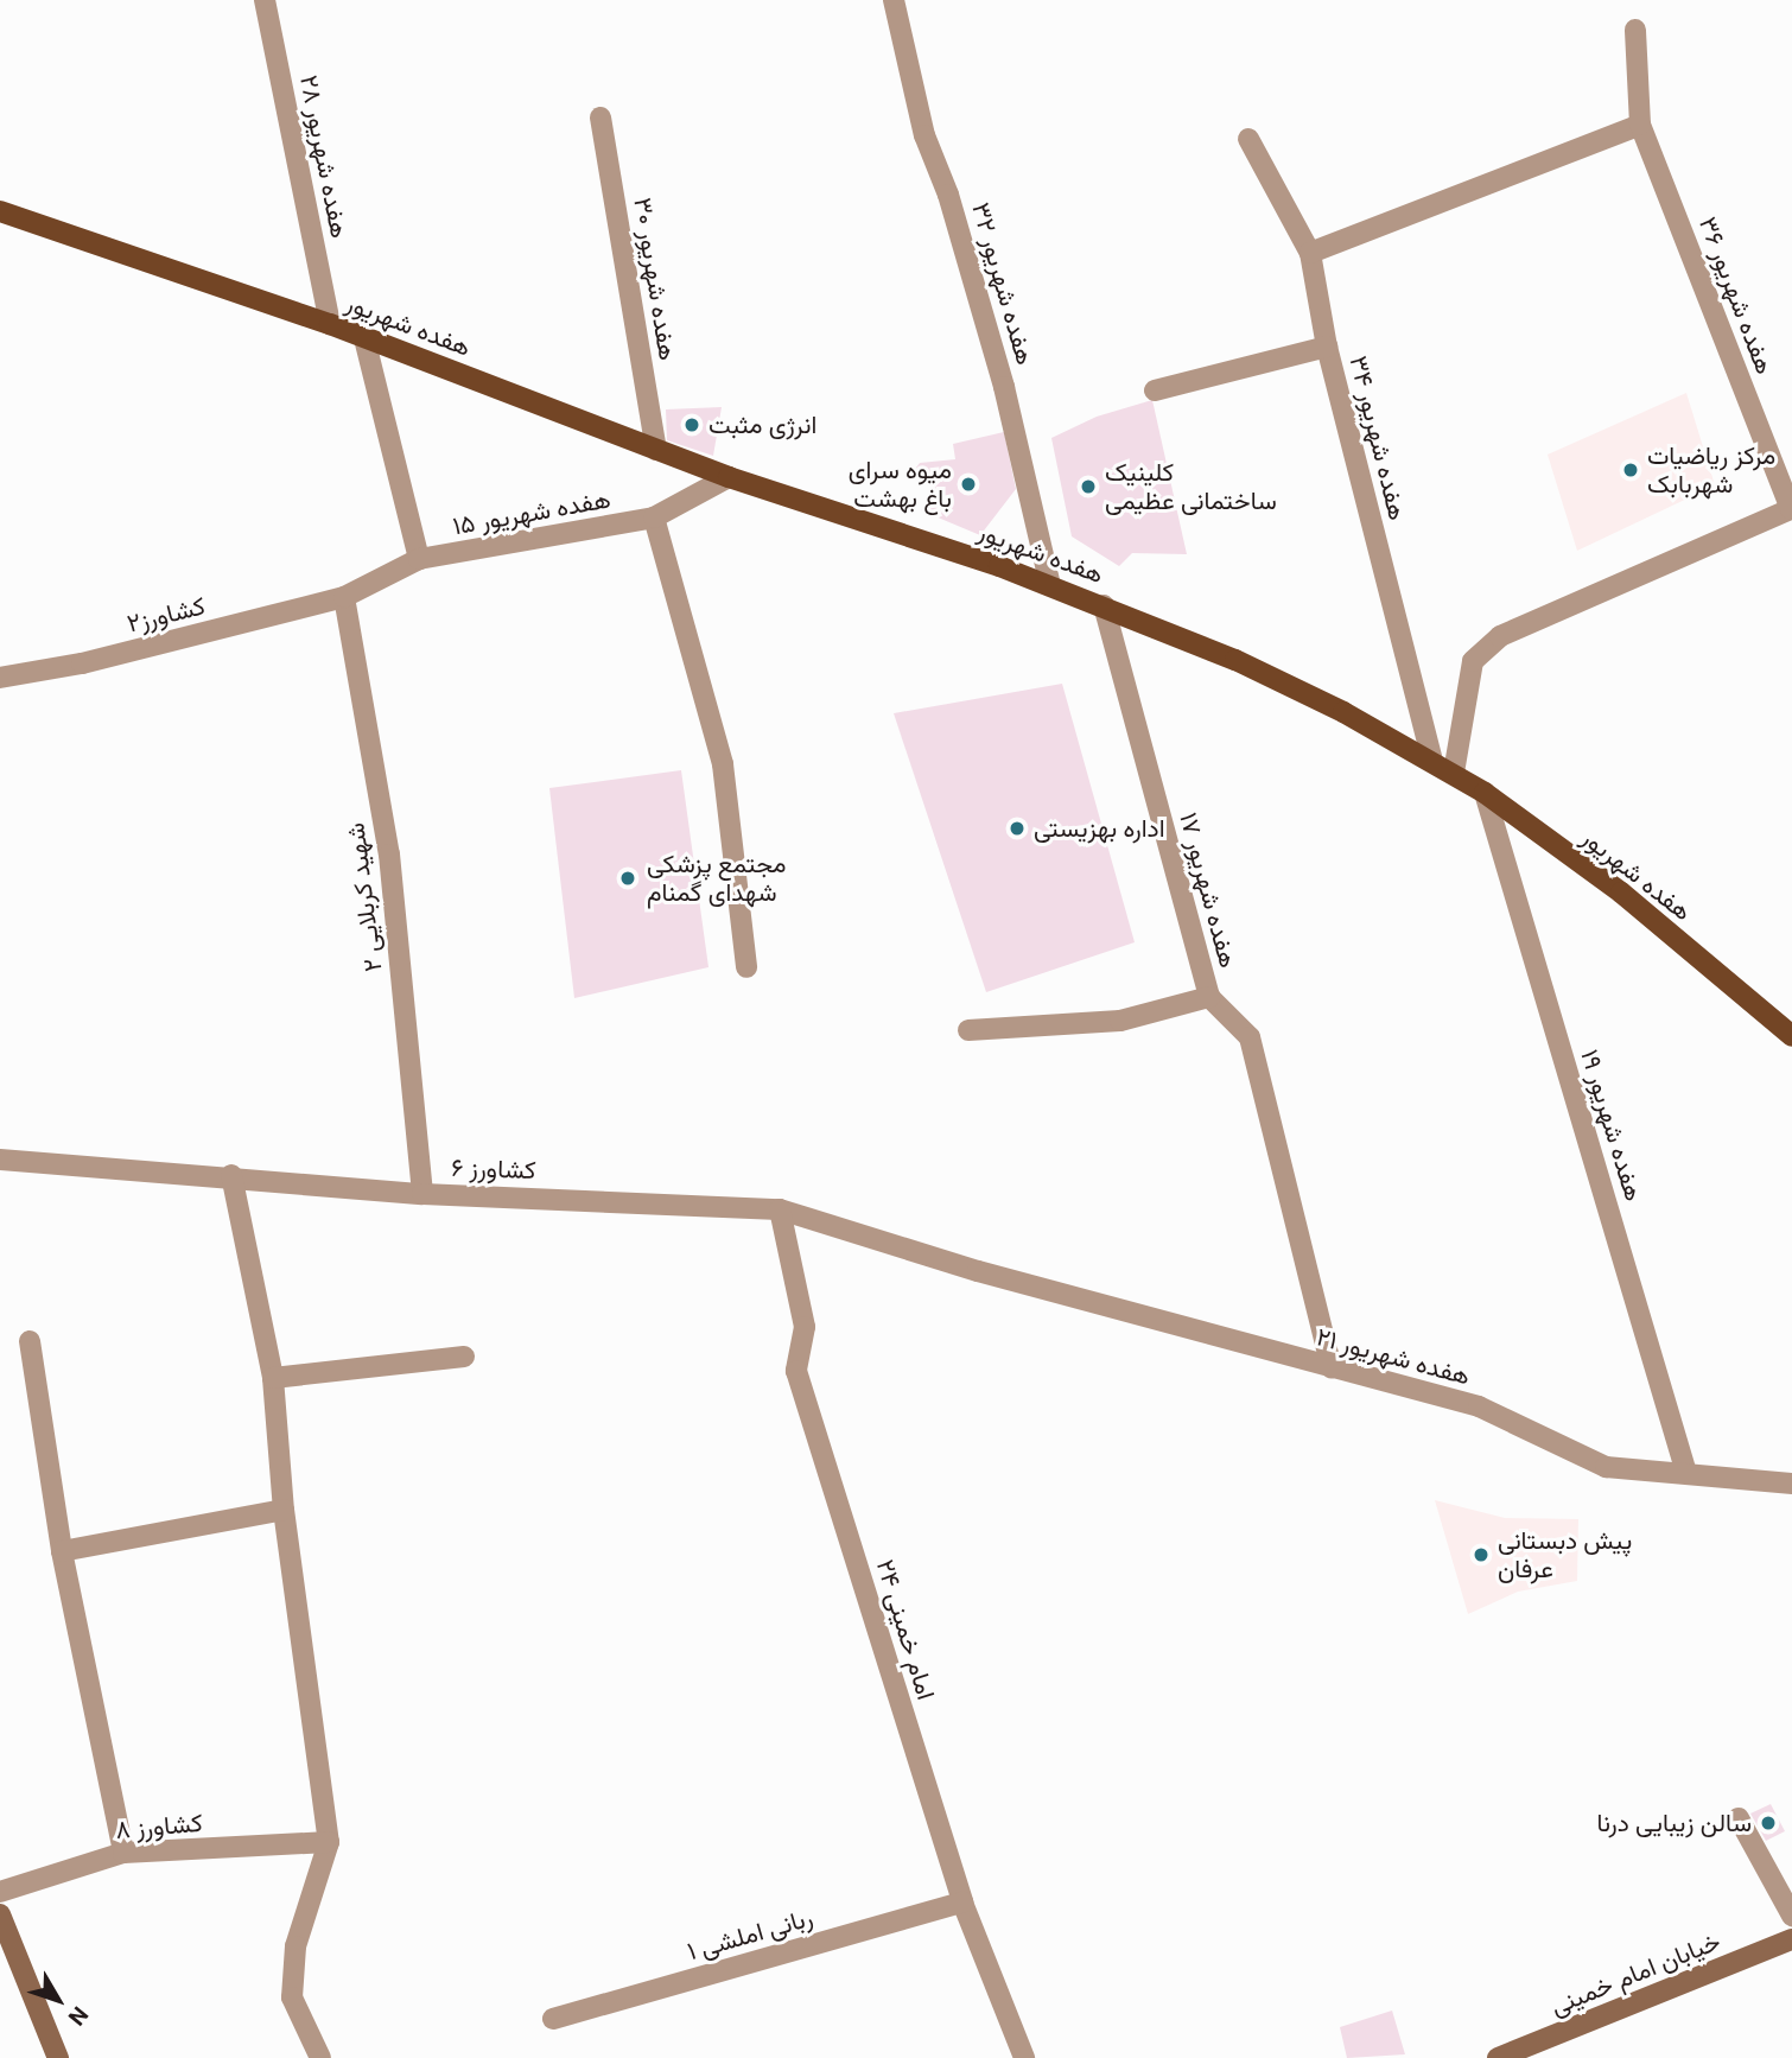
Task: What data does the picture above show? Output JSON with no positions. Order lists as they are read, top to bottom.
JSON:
{
  "streets": {
    "main road": ["هفده شهریور", "خیابان امام خمینی"],
    "street": [
      "هفده شهریور ۲۸",
      "هفده شهریور ۳۰",
      "هفده شهریور ۳۲",
      "هفده شهریور ۳۶",
      "هفده شهریور ۳۴",
      "هفده شهریور ۱۵",
      "کشاورز۲",
      "هفده شهریور ۱۷",
      "شهید کربلایی ۲",
      "هفده شهریور ۱۹",
      "کشاورز ۶",
      "هفده شهریور ۲۱",
      "امام خمینی ۲۴",
      "کشاورز ۸",
      "ربانی املشی ۱"
    ]
  },
  "crossings": [
    ["هفده شهریور ۲۸", "هفده شهریور"],
    ["هفده شهریور ۳۰", "هفده شهریور"],
    ["هفده شهریور ۳۲", "هفده شهریور"],
    ["هفده شهریور ۳۶", "هفده شهریور"],
    ["هفده شهریور", "هفده شهریور ۳۴"],
    ["هفده شهریور", "هفده شهریور ۱۵"],
    ["هفده شهریور", "هفده شهریور ۱۷"],
    ["هفده شهریور", "هفده شهریور ۱۹"],
    ["هفده شهریور ۱۵", "کشاورز۲"],
    ["هفده شهریور ۱۵", "شهید کربلایی ۲"],
    ["کشاورز۲", "شهید کربلایی ۲"],
    ["هفده شهریور ۱۷", "هفده شهریور ۲۱"],
    ["شهید کربلایی ۲", "کشاورز ۶"],
    ["هفده شهریور ۱۹", "هفده شهریور ۲۱"],
    ["کشاورز ۶", "هفده شهریور ۲۱"],
    ["کشاورز ۶", "امام خمینی ۲۴"],
    ["امام خمینی ۲۴", "ربانی املشی ۱"]
  ],
  "places": [
    "انرژی مثبت",
    "مرکز ریاضیات شهربابک",
    "میوه سرای باغ بهشت",
    "کلینیک ساختمانی عظیمی",
    "اداره بهزیستی",
    "مجتمع پزشکی شهدای گمنام",
    "پیش دبستانی عرفان",
    "سالن زیبایی درنا"
  ],
  "north": "bottom right"
}
